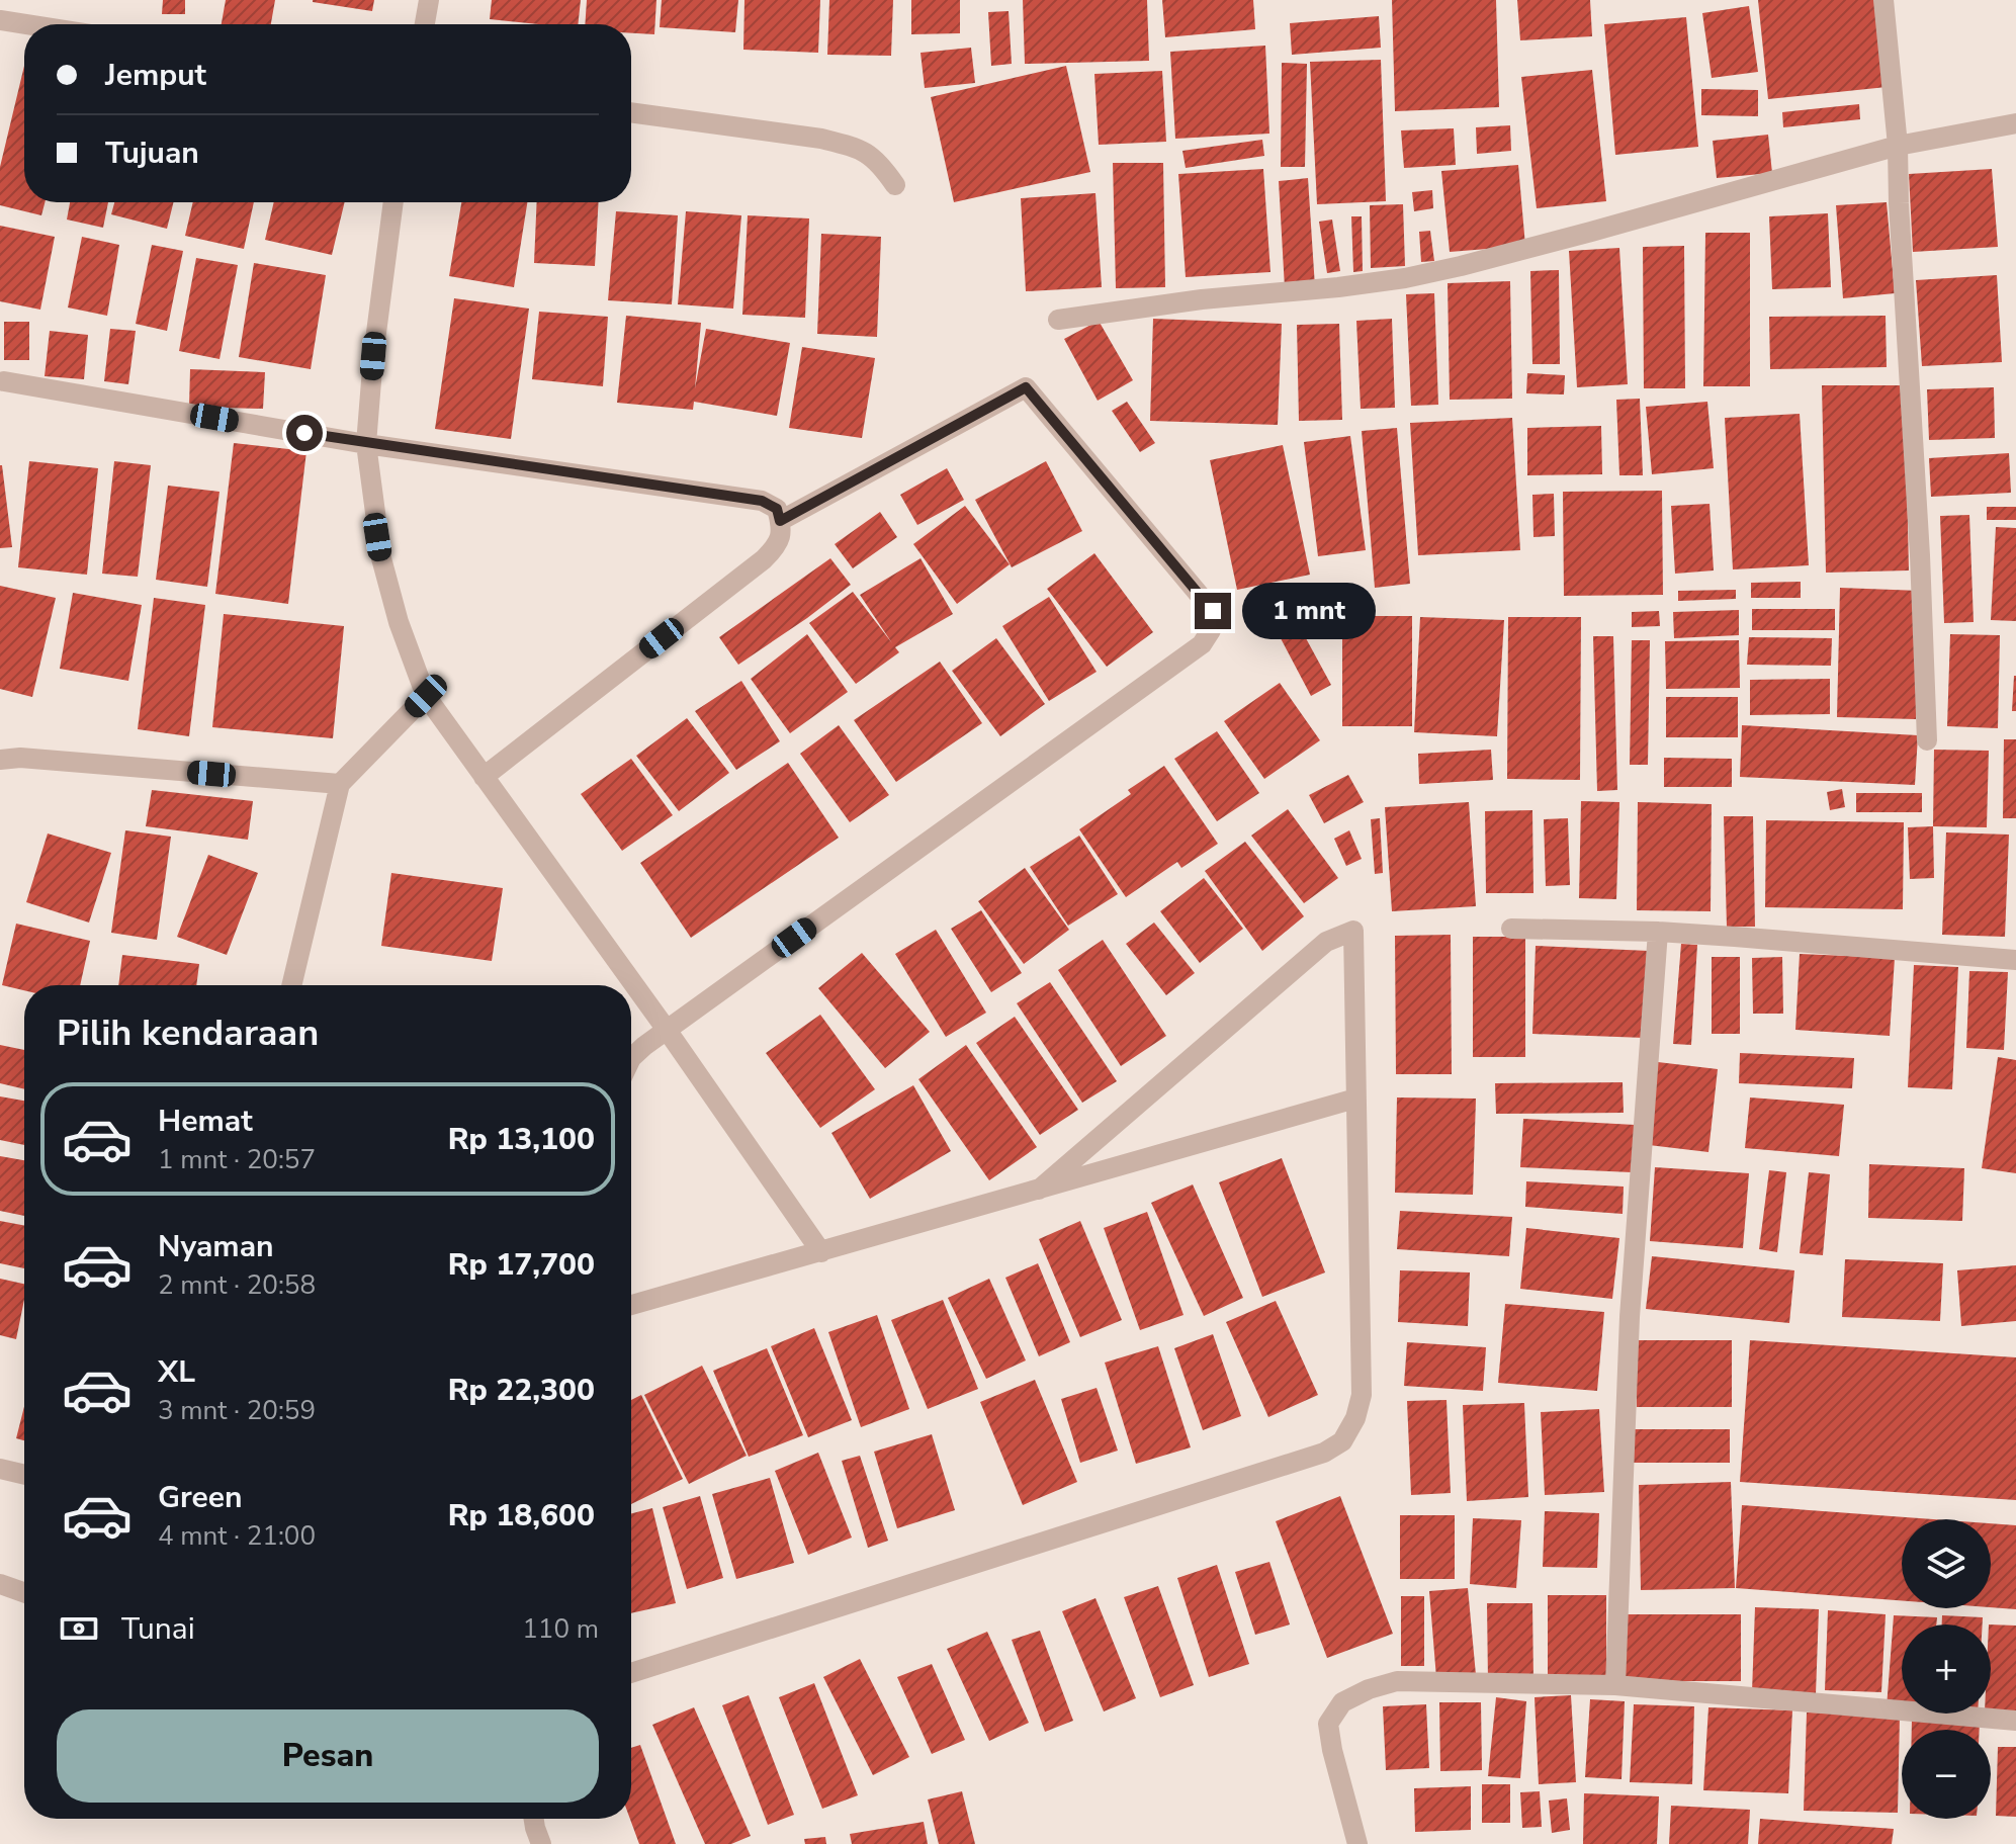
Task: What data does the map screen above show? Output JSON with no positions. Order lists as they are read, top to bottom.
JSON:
{
  "page": {
    "banner": ["Jemput", "Tujuan"],
    "bubble": "1 mnt",
    "heading": "Pilih kendaraan",
    "list": [
      {
        "name": "Hemat",
        "note": "1 mnt · 20:57",
        "value": "Rp 13,100"
      },
      {
        "name": "Nyaman",
        "note": "2 mnt · 20:58",
        "value": "Rp 17,700"
      },
      {
        "name": "XL",
        "note": "3 mnt · 20:59",
        "value": "Rp 22,300"
      },
      {
        "name": "Green",
        "note": "4 mnt · 21:00",
        "value": "Rp 18,600"
      }
    ],
    "map_buttons": ["+", "−"],
    "pay": ["Tunai", "110 m"],
    "buttons": "Pesan"
  }
}
